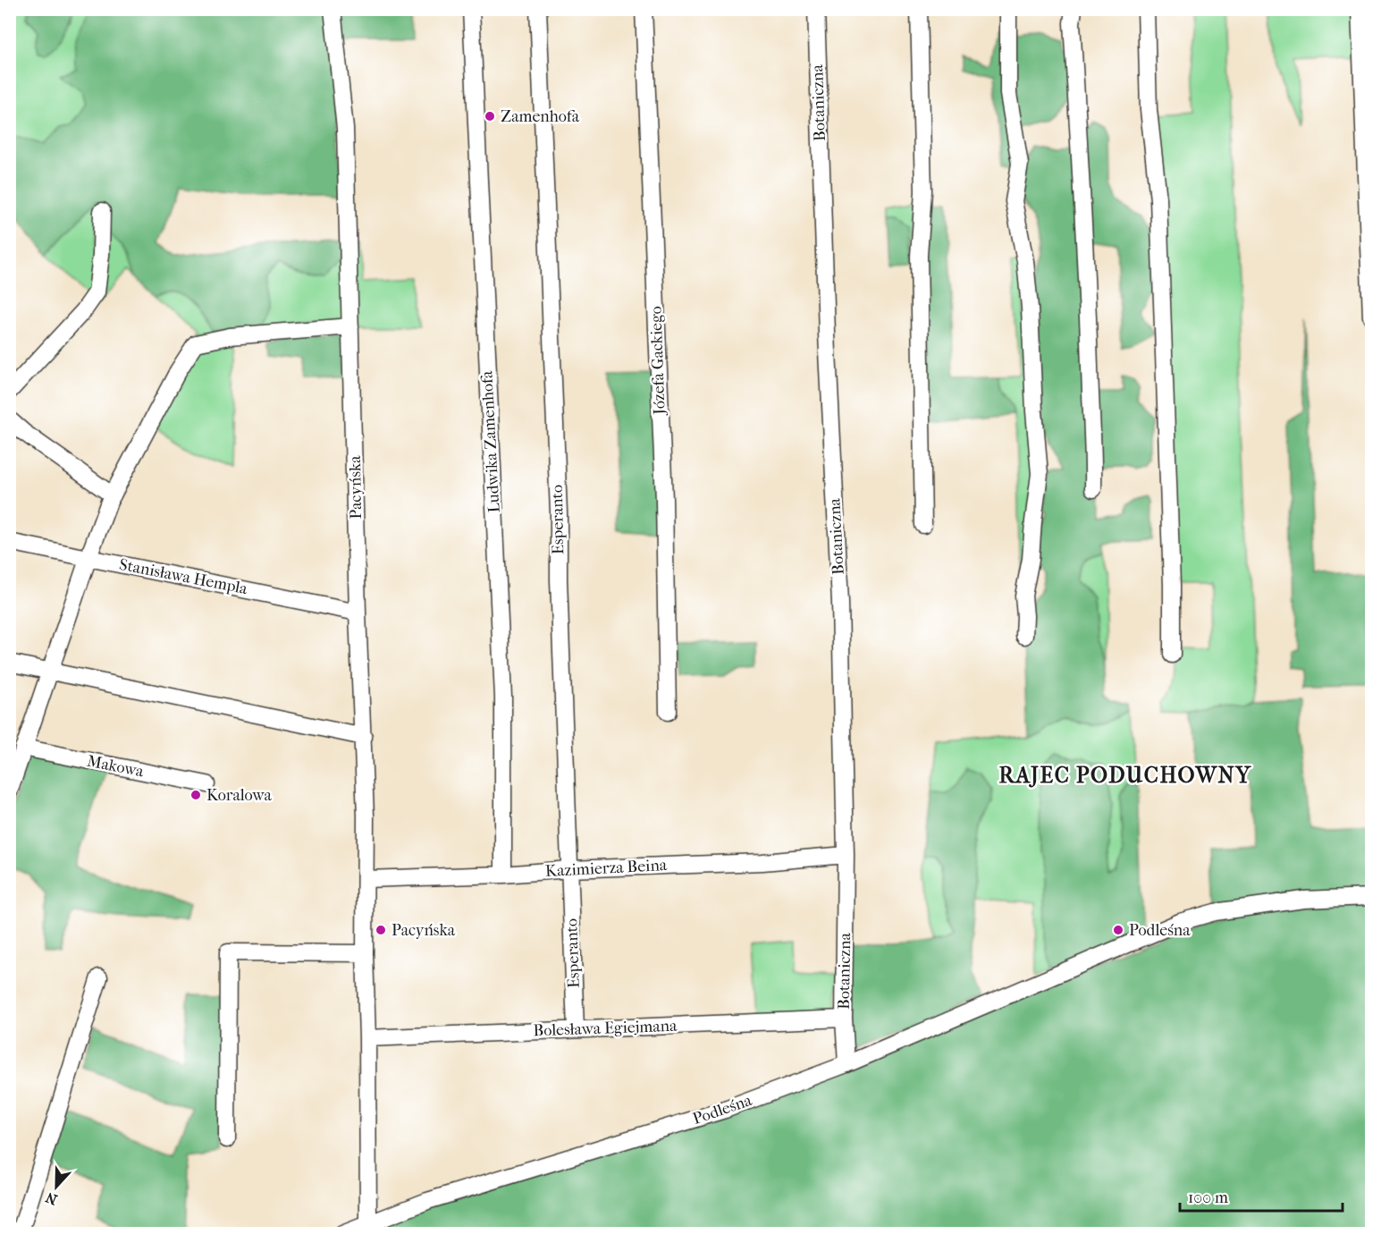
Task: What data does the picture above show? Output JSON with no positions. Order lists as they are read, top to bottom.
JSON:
{
  "streets": {
    "street": [
      "Botaniczna",
      "Józefa Gackiego",
      "Ludwika Zamenhofa",
      "Pacyńska",
      "Esperanto",
      "Stanisława Hempla",
      "Makowa",
      "Kazimierza Beina",
      "Bolesława Egiejmana",
      "Podleśna"
    ]
  },
  "crossings": [
    ["Botaniczna", "Kazimierza Beina"],
    ["Botaniczna", "Bolesława Egiejmana"],
    ["Botaniczna", "Podleśna"],
    ["Ludwika Zamenhofa", "Kazimierza Beina"],
    ["Pacyńska", "Stanisława Hempla"],
    ["Pacyńska", "Kazimierza Beina"],
    ["Pacyńska", "Bolesława Egiejmana"],
    ["Pacyńska", "Podleśna"],
    ["Esperanto", "Kazimierza Beina"],
    ["Esperanto", "Bolesława Egiejmana"]
  ],
  "districts": ["RAJEC PODUCHOWNY"],
  "places": [
    "Zamenhofa",
    "Koralowa",
    "Pacyńska",
    "Podleśna"
  ],
  "scale_bar": "100 m",
  "north": "bottom"
}
